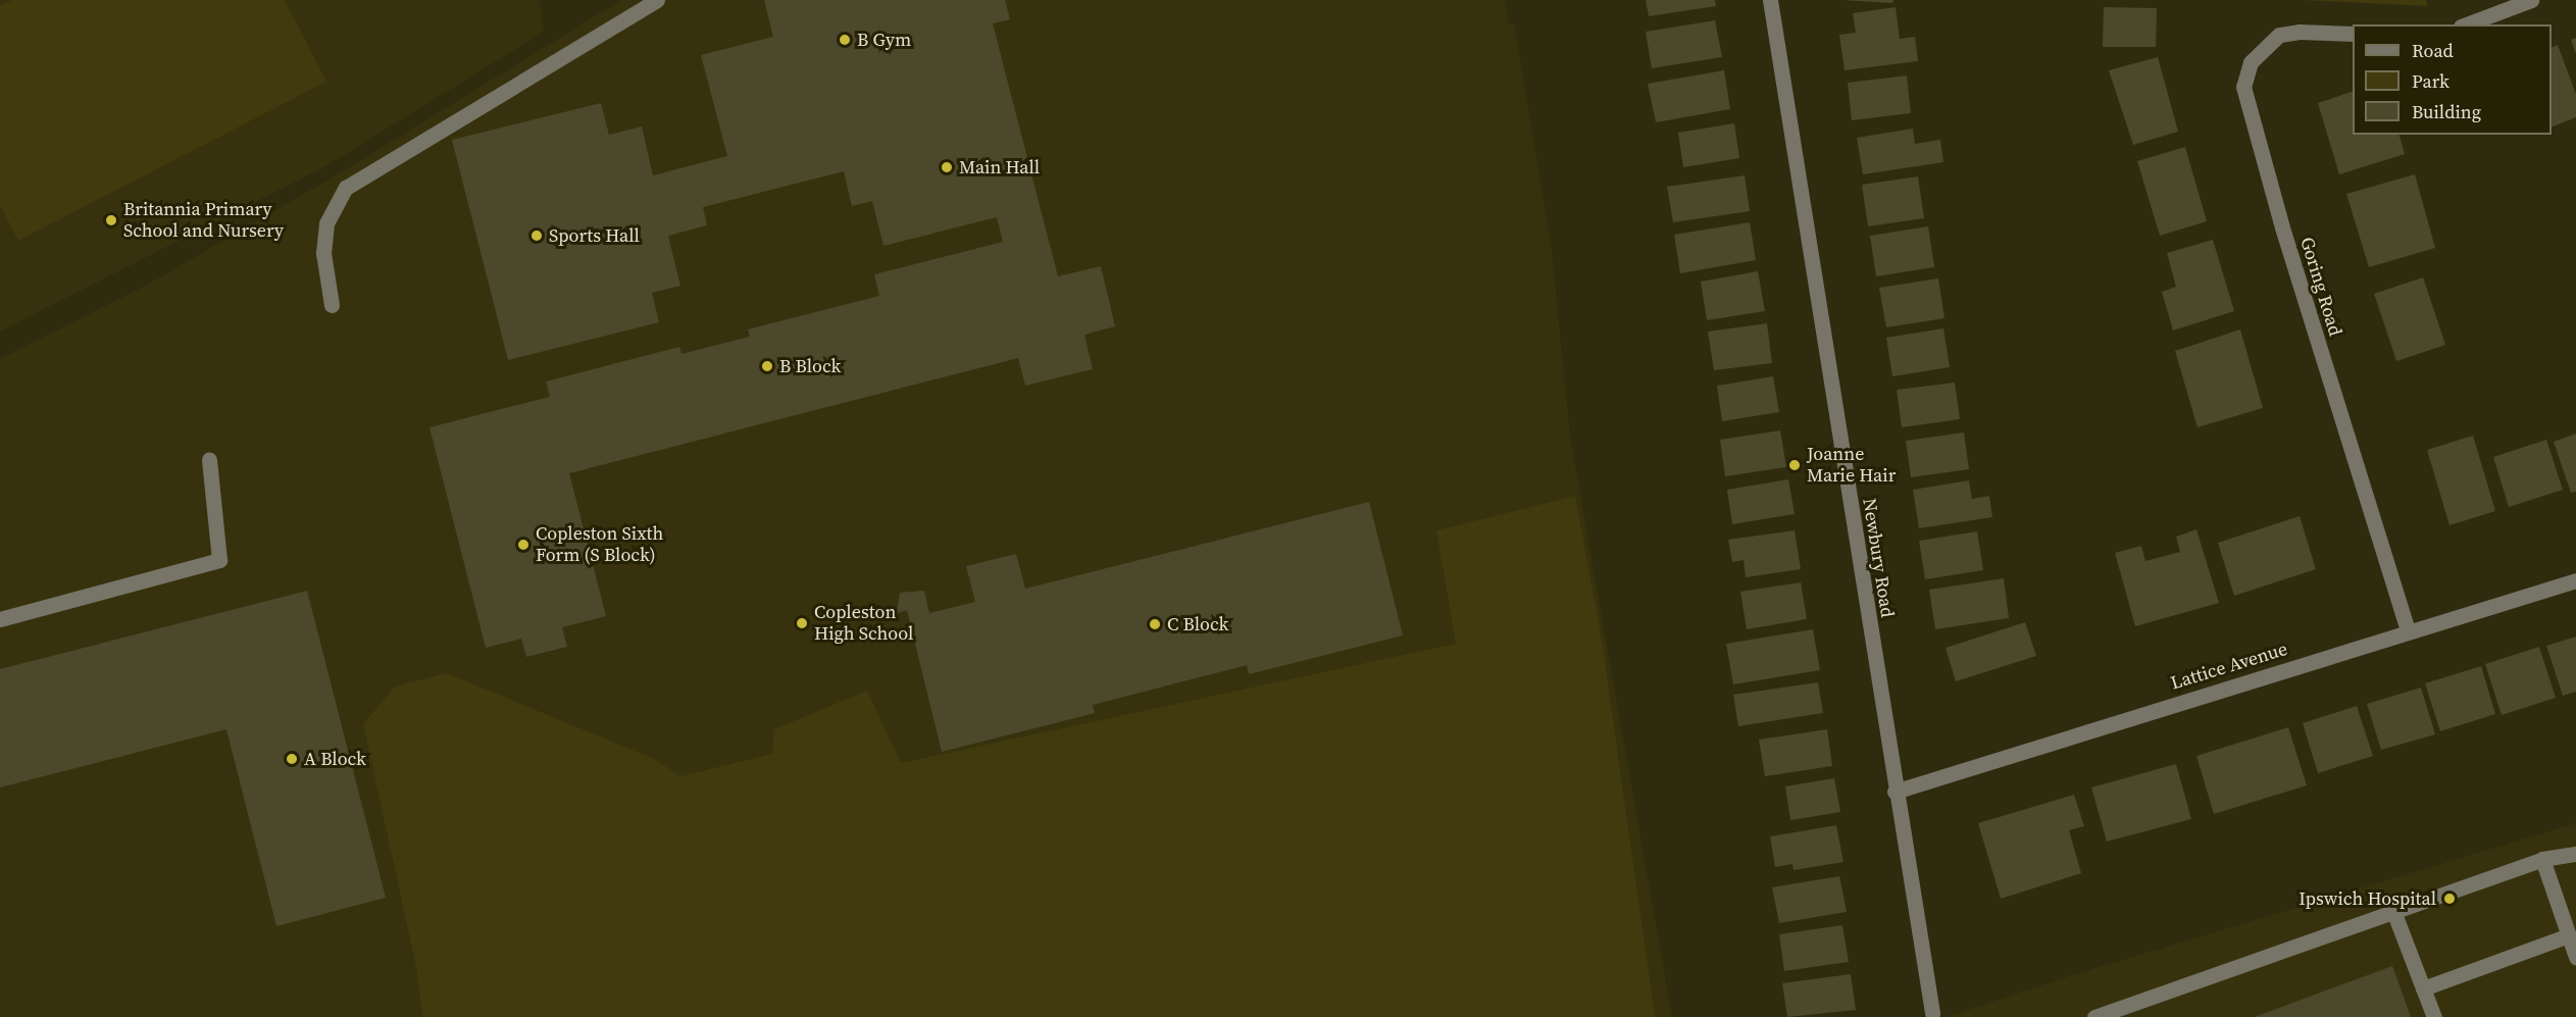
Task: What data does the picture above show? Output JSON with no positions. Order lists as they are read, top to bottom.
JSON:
{
  "streets": {
    "street": ["Goring Road", "Newbury Road", "Lattice Avenue"]
  },
  "crossings": [
    ["Goring Road", "Lattice Avenue"],
    ["Newbury Road", "Lattice Avenue"]
  ],
  "places": [
    "B Gym",
    "Main Hall",
    "Britannia Primary School and Nursery",
    "Sports Hall",
    "B Block",
    "Joanne Marie Hair",
    "Copleston Sixth Form (S Block)",
    "Copleston High School",
    "C Block",
    "A Block",
    "Ipswich Hospital"
  ],
  "legend": ["Road", "Park", "Building"]
}
